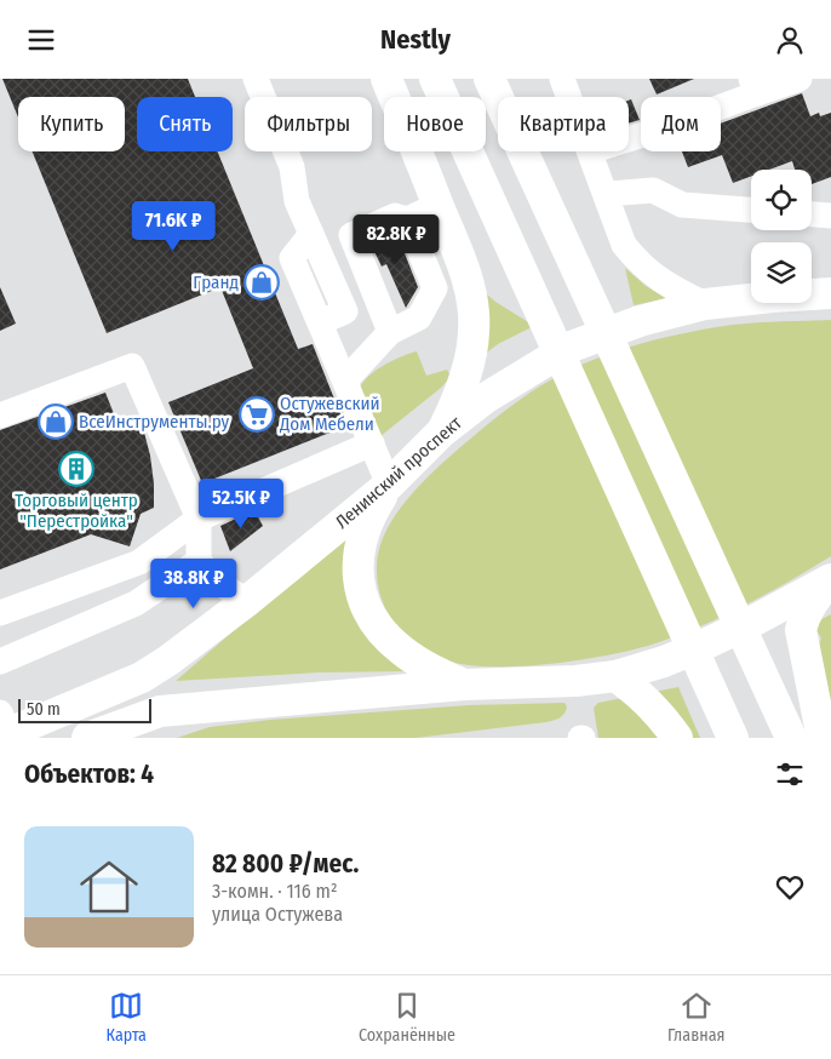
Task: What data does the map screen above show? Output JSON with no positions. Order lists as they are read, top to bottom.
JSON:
{
  "streets": {
    "main road": ["Ленинский проспект"]
  },
  "places": {
    "shop": ["Гранд", "ВсеИнструменты.ру"],
    "supermarket": ["Остужевский Дом Мебели"],
    "building": ["Торговый центр \"Перестройка\""]
  },
  "scale_bar": "50 m",
  "page": {
    "header": "Nestly",
    "chip": [
      "Купить",
      "Снять",
      "Фильтры",
      "Новое",
      "Квартира",
      "Дом"
    ],
    "price": [
      "71.6K ₽",
      "82.8K ₽",
      "52.5K ₽",
      "38.8K ₽"
    ],
    "scale": "50 m",
    "heading": "Объектов: 4",
    "list": [
      {
        "name": "82 800 ₽/мес.",
        "note": "3-комн. · 116 m² · улица Остужева"
      }
    ],
    "tabs": ["Карта", "Сохранённые", "Главная"]
  }
}
